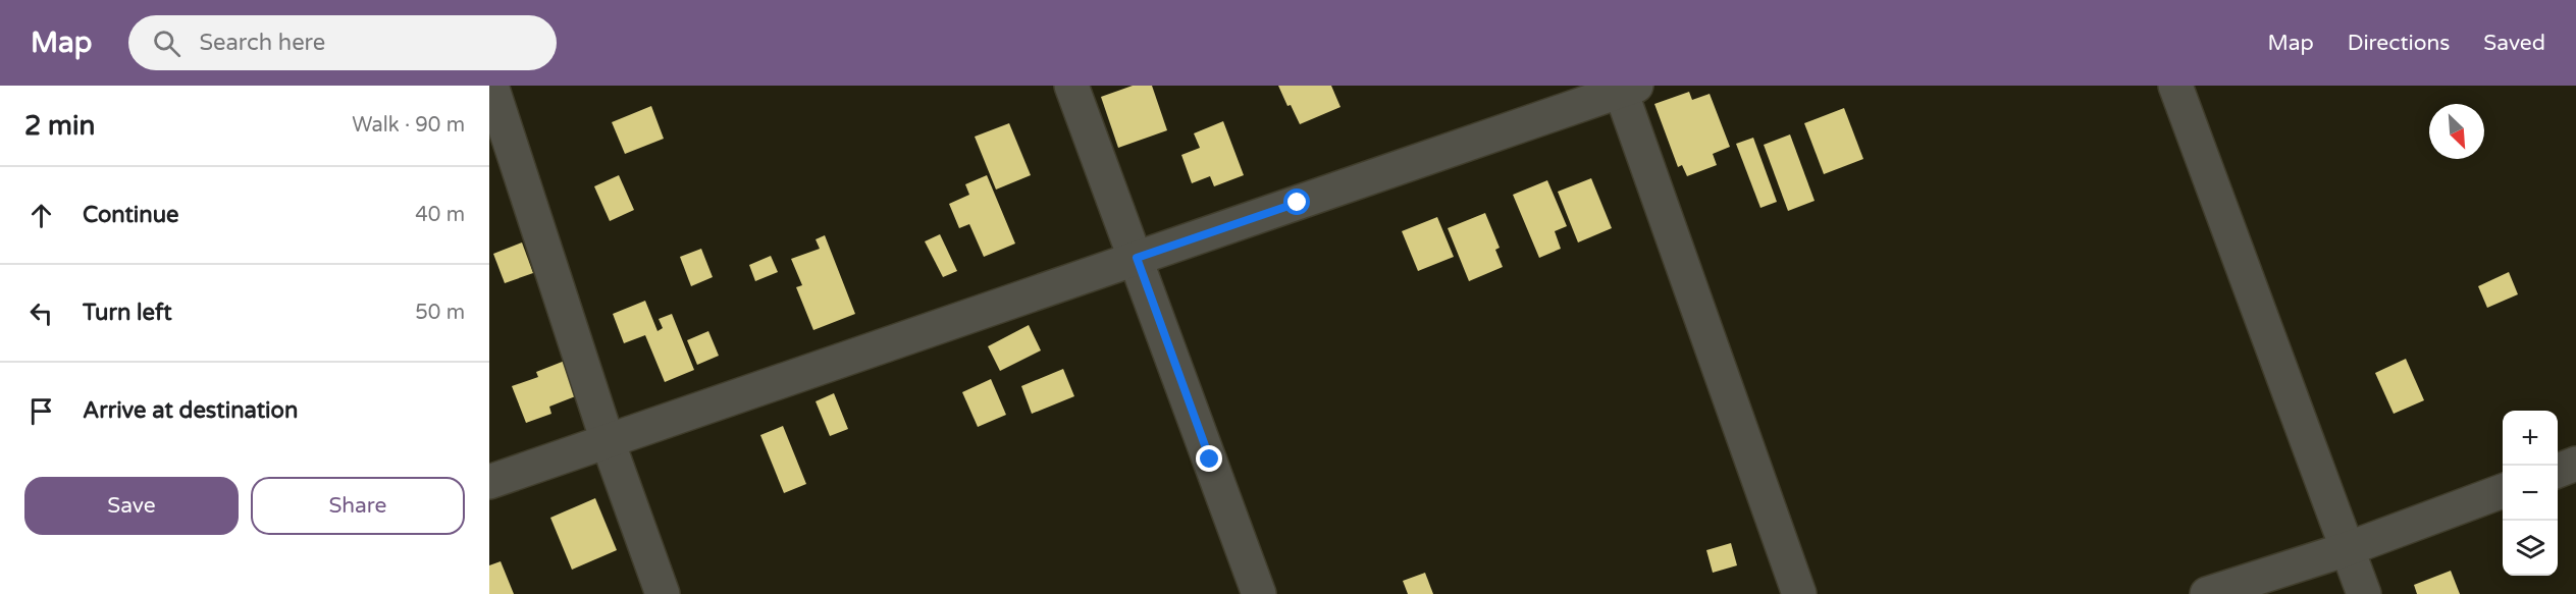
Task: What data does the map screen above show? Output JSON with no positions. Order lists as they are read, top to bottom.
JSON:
{
  "north": "bottom right",
  "page": {
    "header": "Map",
    "search": "Search here",
    "nav": ["Map", "Directions", "Saved"],
    "heading": ["2 min", "Walk · 90 m"],
    "list": [
      ["Continue", "40 m"],
      ["Turn left", "50 m"],
      "Arrive at destination"
    ],
    "map_buttons": ["+", "−"],
    "buttons": ["Save", "Share"]
  }
}
